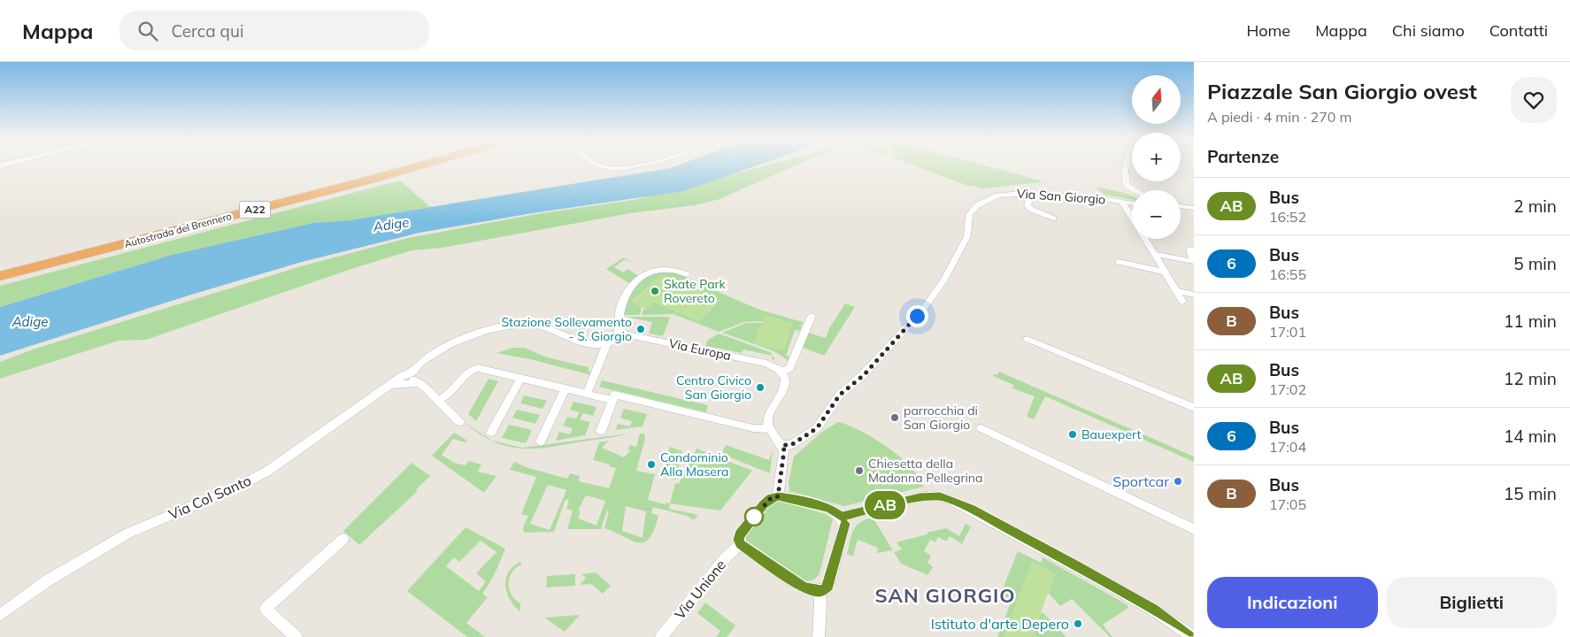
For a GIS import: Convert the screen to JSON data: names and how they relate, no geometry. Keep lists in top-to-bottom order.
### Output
{
  "streets": {
    "highway": ["A22", "Autostrada del Brennero"],
    "street": [
      "Via San Giorgio",
      "Via Europa",
      "Via Col Santo",
      "Via Unione"
    ]
  },
  "districts": ["SAN GIORGIO"],
  "water": ["Adige"],
  "places": [
    "Skate Park Rovereto",
    "Stazione Sollevamento - S. Giorgio",
    "Centro Civico San Giorgio",
    "parrocchia di San Giorgio",
    "Bauexpert",
    "Condominio Alla Masera",
    "Chiesetta della Madonna Pellegrina",
    "Sportcar",
    "Istituto d'arte Depero"
  ],
  "lines": ["bus line AB"],
  "north": "top",
  "page": {
    "header": "Mappa",
    "search": "Cerca qui",
    "nav": [
      "Home",
      "Mappa",
      "Chi siamo",
      "Contatti"
    ],
    "on_map": "AB",
    "heading": [
      ["Piazzale San Giorgio ovest", "A piedi · 4 min · 270 m"],
      "Partenze"
    ],
    "map_buttons": ["+", "−"],
    "list": [
      {
        "mark": "AB",
        "name": "Bus",
        "note": "16:52",
        "value": "2 min"
      },
      {
        "mark": "6",
        "name": "Bus",
        "note": "16:55",
        "value": "5 min"
      },
      {
        "mark": "B",
        "name": "Bus",
        "note": "17:01",
        "value": "11 min"
      },
      {
        "mark": "AB",
        "name": "Bus",
        "note": "17:02",
        "value": "12 min"
      },
      {
        "mark": "6",
        "name": "Bus",
        "note": "17:04",
        "value": "14 min"
      },
      {
        "mark": "B",
        "name": "Bus",
        "note": "17:05",
        "value": "15 min"
      }
    ],
    "buttons": ["Indicazioni", "Biglietti"]
  }
}
